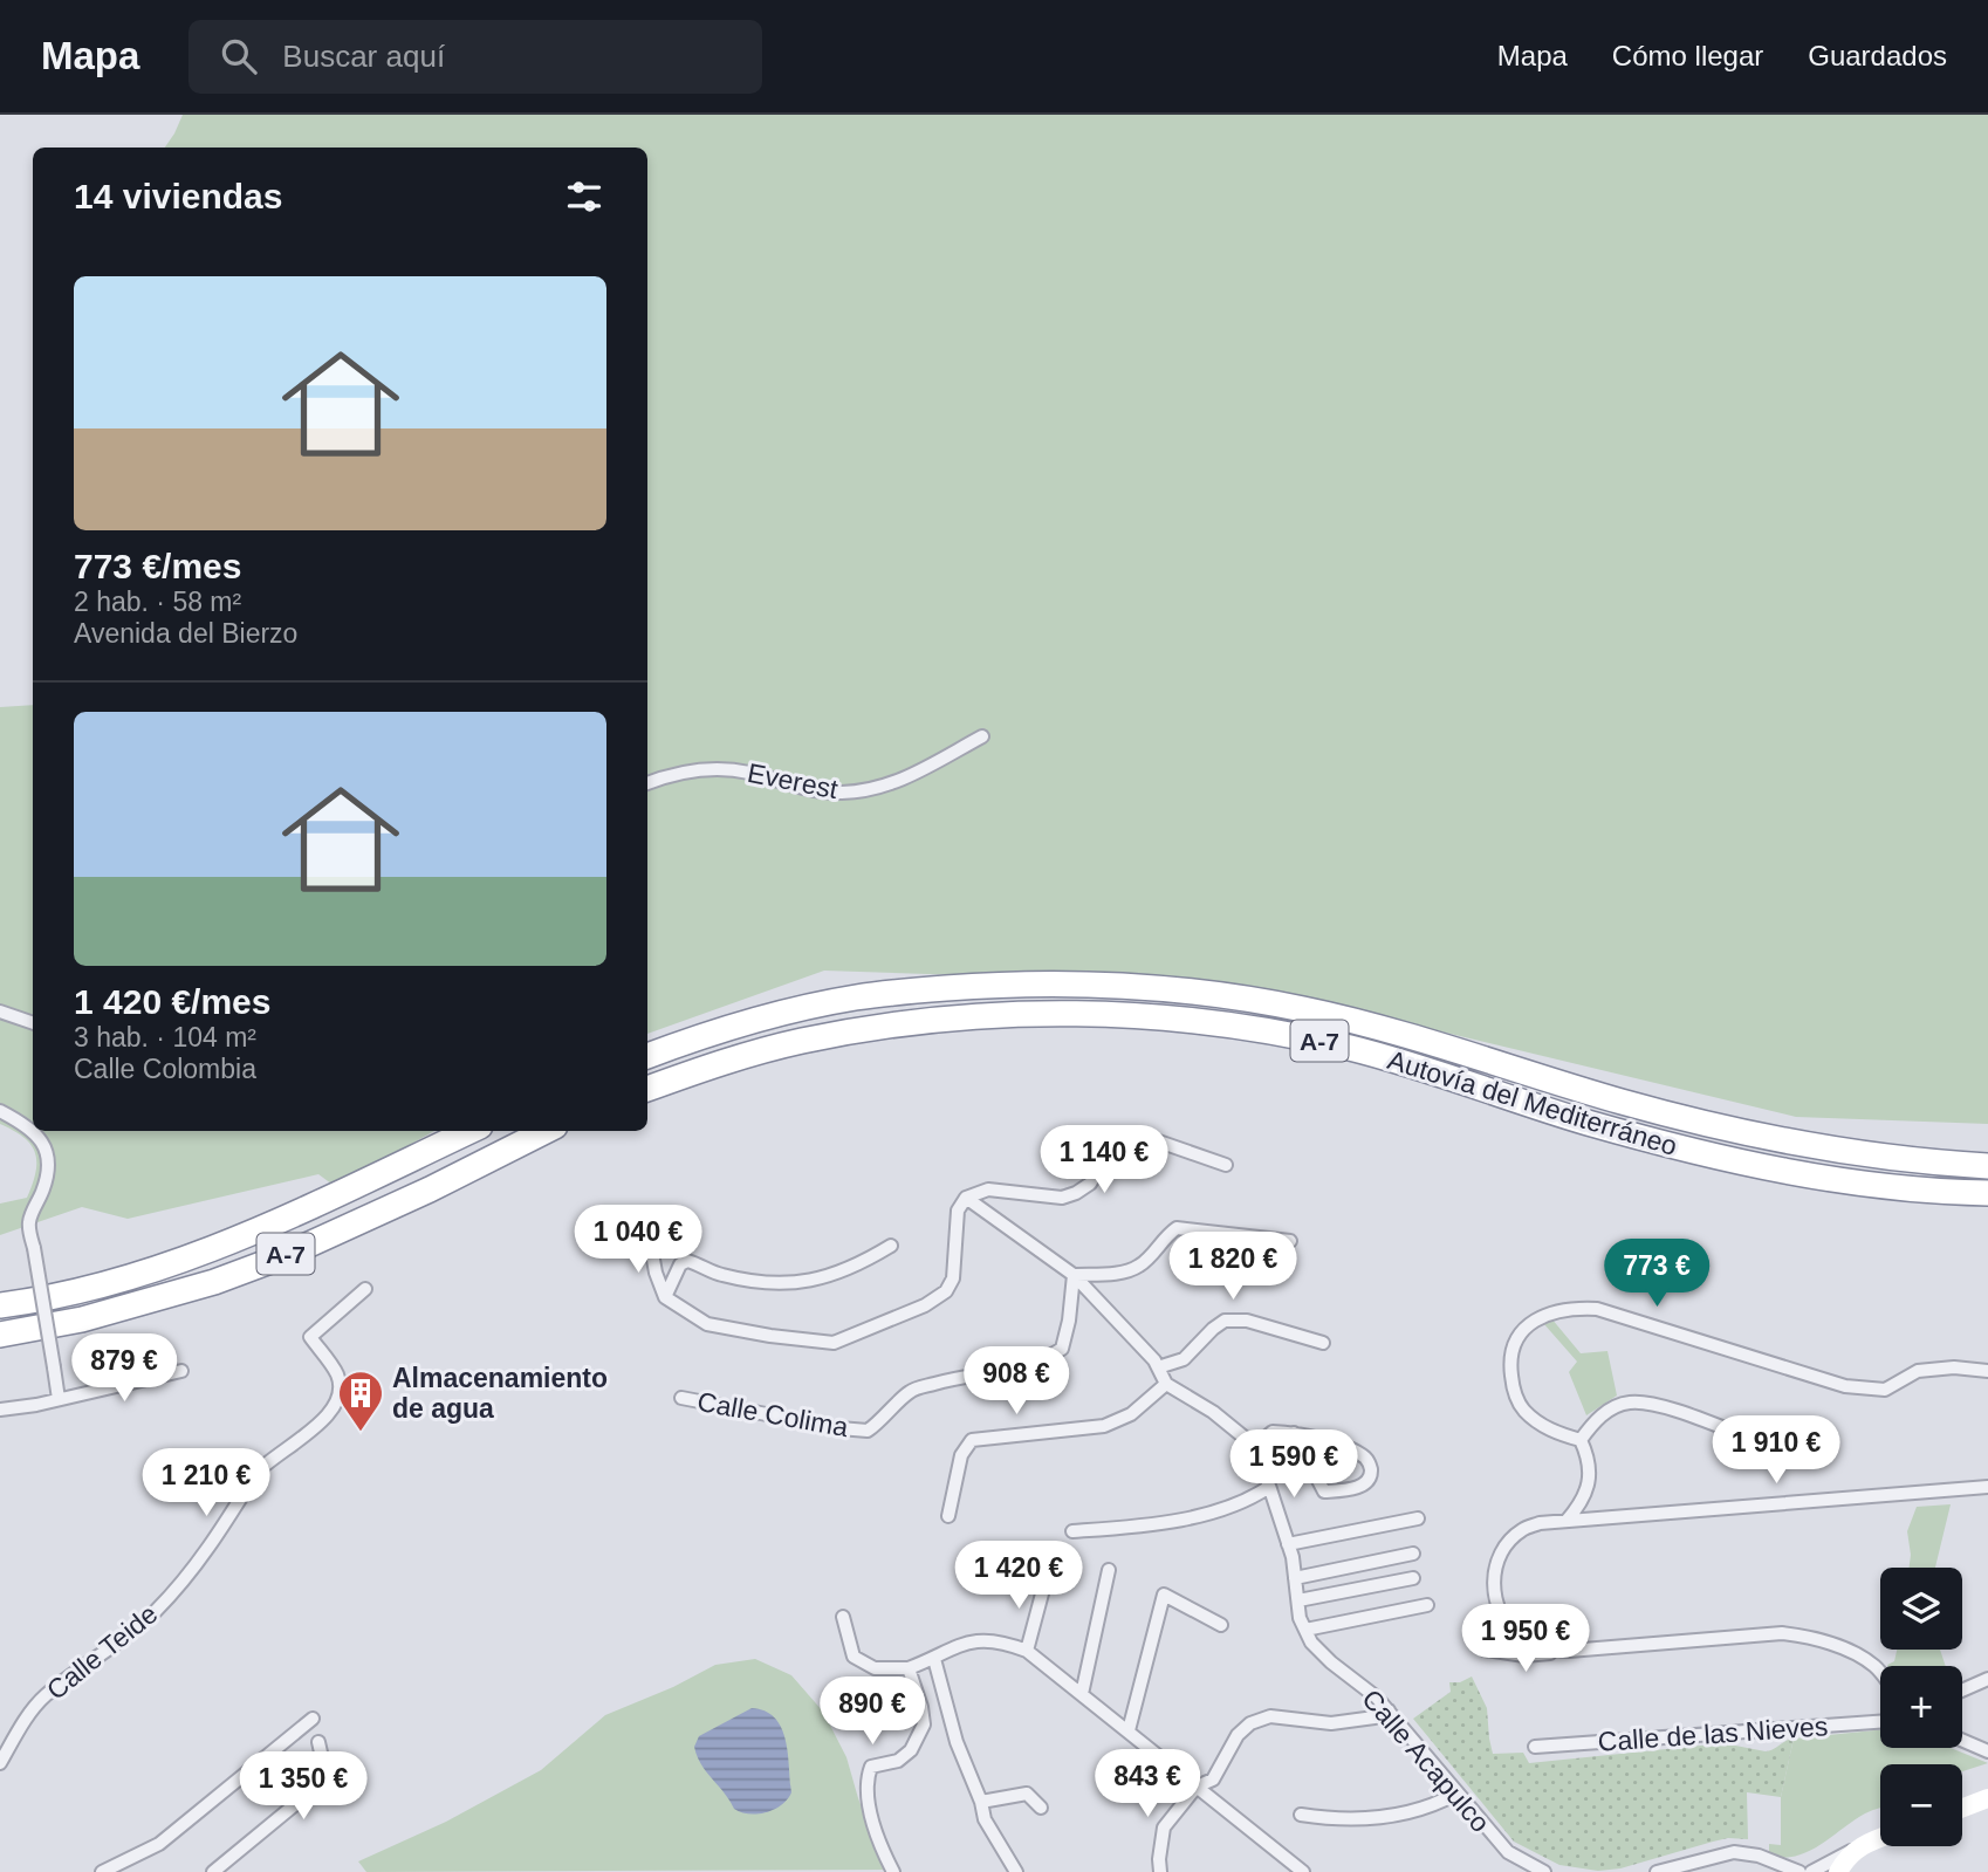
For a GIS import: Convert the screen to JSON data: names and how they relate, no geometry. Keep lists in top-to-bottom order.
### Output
{
  "streets": {
    "highway": ["A-7", "Autovía del Mediterráneo"],
    "street": [
      "Everest",
      "Calle Colima",
      "Calle Teide",
      "Calle de las Nieves",
      "Calle Acapulco"
    ]
  },
  "places": {
    "building": ["Almacenamiento de agua"]
  },
  "page": {
    "header": "Mapa",
    "search": "Buscar aquí",
    "nav": ["Mapa", "Cómo llegar", "Guardados"],
    "heading": "14 viviendas",
    "list": [
      {
        "name": "773 €/mes",
        "note": "2 hab. · 58 m² · Avenida del Bierzo"
      },
      {
        "name": "1 420 €/mes",
        "note": "3 hab. · 104 m² · Calle Colombia"
      }
    ],
    "price": [
      "1 140 €",
      "1 040 €",
      "1 820 €",
      "773 €",
      "879 €",
      "908 €",
      "1 910 €",
      "1 590 €",
      "1 210 €",
      "1 420 €",
      "1 950 €",
      "890 €",
      "843 €",
      "1 350 €"
    ],
    "map_buttons": ["+", "−"]
  }
}
